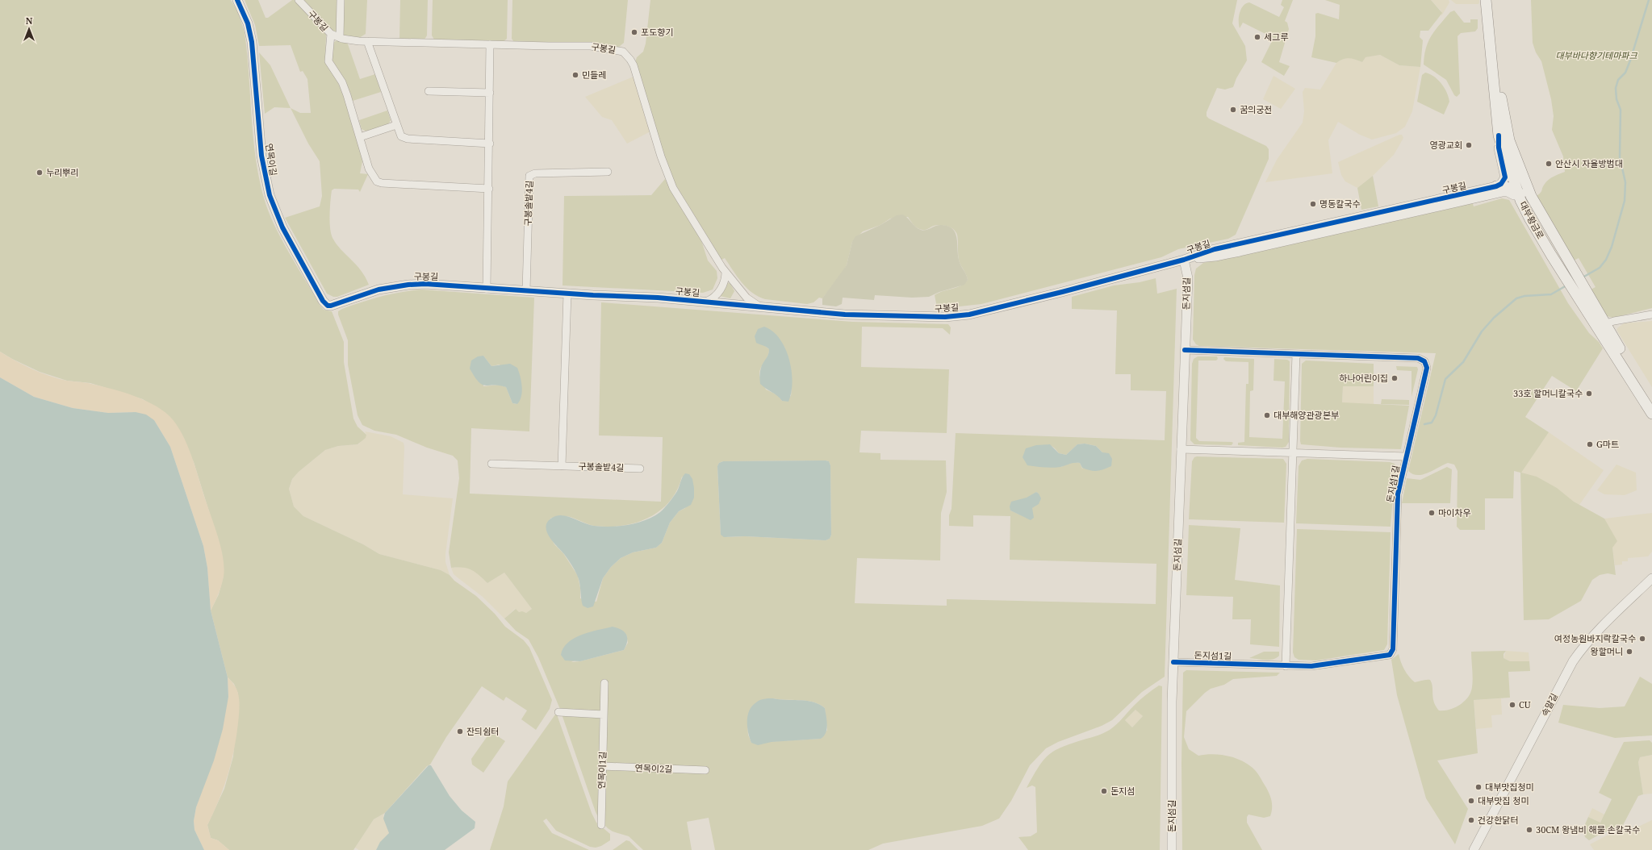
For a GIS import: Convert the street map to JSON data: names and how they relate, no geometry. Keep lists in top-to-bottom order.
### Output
{
  "streets": {
    "main road": ["대부황금로"],
    "street": [
      "구봉길",
      "연목이길",
      "구봉솔밭4길",
      "돈지섬길",
      "돈지섬1길",
      "속말길",
      "연목이2길",
      "연목이1길"
    ]
  },
  "crossings": [
    ["구봉길", "연목이길"],
    ["구봉길", "구봉솔밭4길"],
    ["구봉길", "대부황금로"],
    ["구봉길", "돈지섬길"],
    ["돈지섬길", "돈지섬1길"],
    ["연목이2길", "연목이1길"]
  ],
  "parks": ["대부바다향기테마파크"],
  "places": [
    "포도향기",
    "세그루",
    "민들레",
    "꿈의궁전",
    "영광교회",
    "안산시 자율방범대",
    "누리뿌리",
    "명동칼국수",
    "하나어린이집",
    "33호 할머니칼국수",
    "대부해양관광본부",
    "G마트",
    "마이차우",
    "여정농원바지락칼국수",
    "왕할머니",
    "CU",
    "잔듸쉼터",
    "대부맛집청미",
    "돈지섬",
    "대부맛집 청미",
    "건강한닭터",
    "30CM 왕냄비 해물 손칼국수"
  ],
  "north": "top"
}
